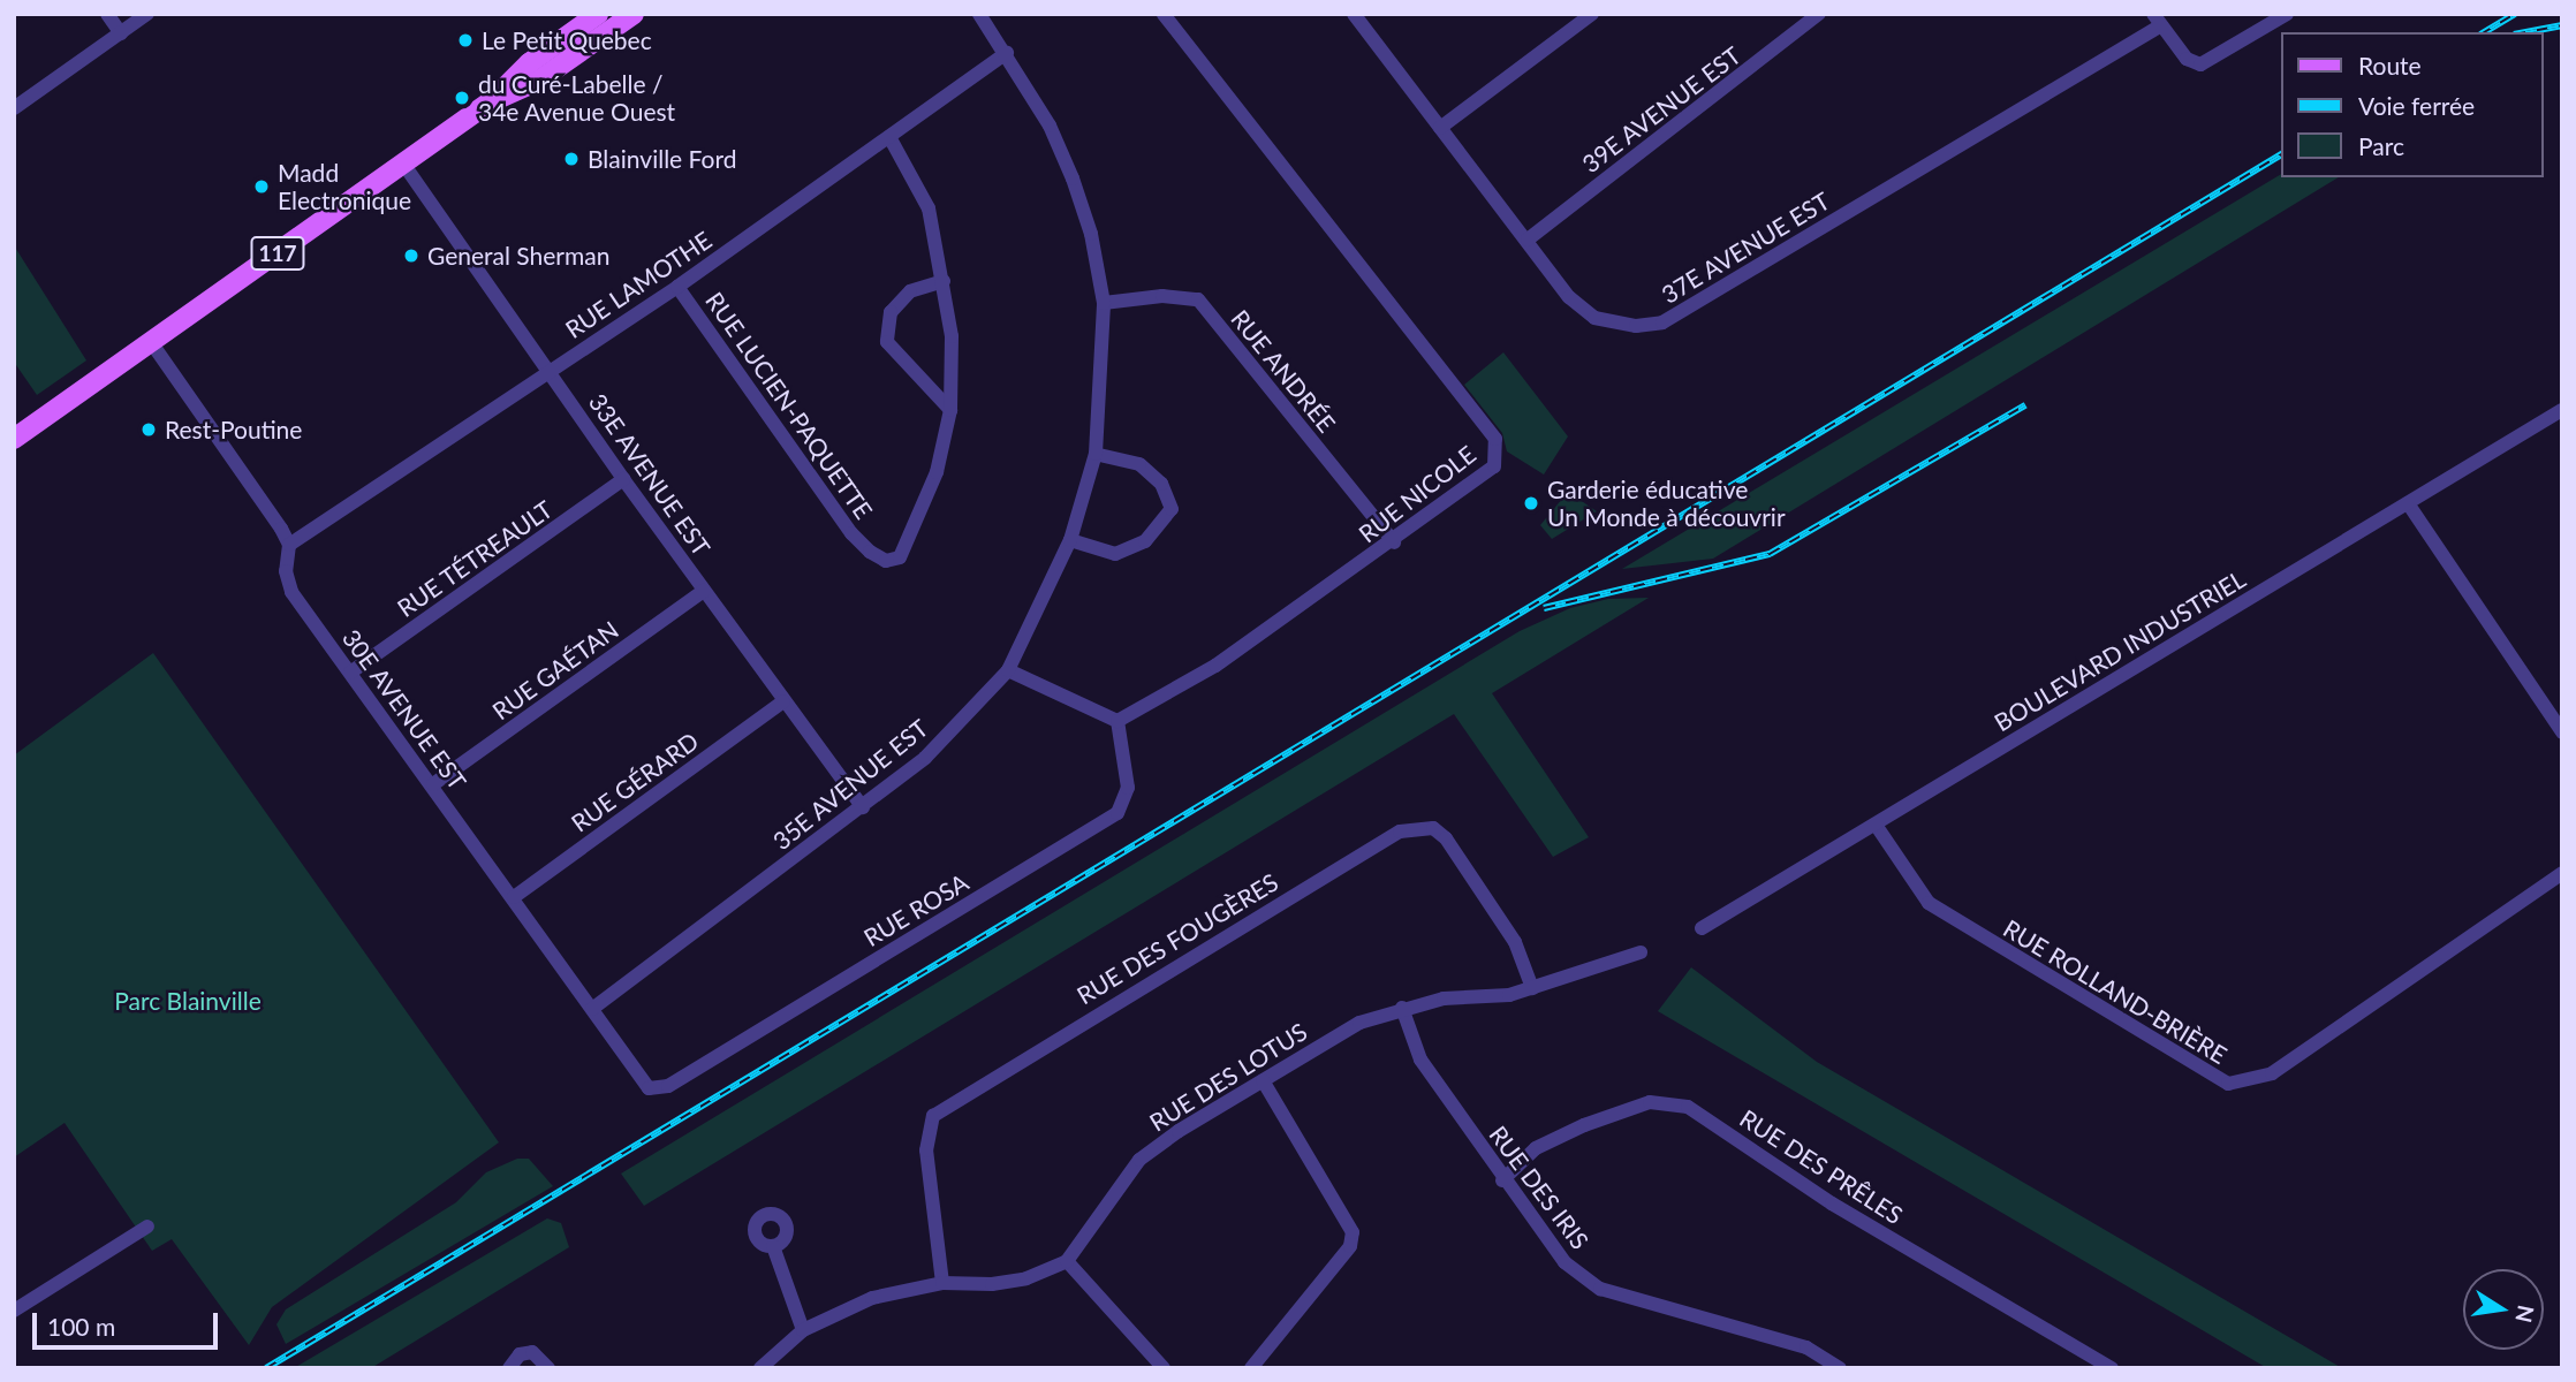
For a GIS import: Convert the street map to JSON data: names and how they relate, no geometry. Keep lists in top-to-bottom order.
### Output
{
  "streets": {
    "main road": ["117"],
    "street": [
      "39E AVENUE EST",
      "37E AVENUE EST",
      "RUE LAMOTHE",
      "RUE ANDRÉE",
      "RUE LUCIEN-PAQUETTE",
      "33E AVENUE EST",
      "RUE NICOLE",
      "RUE TÉTREAULT",
      "BOULEVARD INDUSTRIEL",
      "RUE GAÉTAN",
      "30E AVENUE EST",
      "RUE GÉRARD",
      "35E AVENUE EST",
      "RUE ROSA",
      "RUE DES FOUGÈRES",
      "RUE ROLLAND-BRIÈRE",
      "RUE DES LOTUS",
      "RUE DES PRÊLES",
      "RUE DES IRIS"
    ]
  },
  "crossings": [
    ["39E AVENUE EST", "37E AVENUE EST"],
    ["117", "33E AVENUE EST"],
    ["RUE LAMOTHE", "RUE LUCIEN-PAQUETTE"],
    ["RUE LAMOTHE", "33E AVENUE EST"],
    ["RUE LAMOTHE", "30E AVENUE EST"],
    ["RUE LAMOTHE", "35E AVENUE EST"],
    ["RUE ANDRÉE", "RUE NICOLE"],
    ["RUE ANDRÉE", "35E AVENUE EST"],
    ["33E AVENUE EST", "RUE TÉTREAULT"],
    ["33E AVENUE EST", "RUE GAÉTAN"],
    ["33E AVENUE EST", "RUE GÉRARD"],
    ["33E AVENUE EST", "35E AVENUE EST"],
    ["RUE NICOLE", "RUE ROSA"],
    ["RUE TÉTREAULT", "30E AVENUE EST"],
    ["BOULEVARD INDUSTRIEL", "RUE ROLLAND-BRIÈRE"],
    ["RUE GAÉTAN", "30E AVENUE EST"],
    ["30E AVENUE EST", "RUE GÉRARD"],
    ["30E AVENUE EST", "35E AVENUE EST"],
    ["30E AVENUE EST", "RUE ROSA"],
    ["RUE DES FOUGÈRES", "RUE DES LOTUS"],
    ["RUE DES LOTUS", "RUE DES IRIS"],
    ["RUE DES PRÊLES", "RUE DES IRIS"]
  ],
  "parks": ["Parc Blainville"],
  "places": [
    "Le Petit Quebec",
    "du Curé-Labelle / 34e Avenue Ouest",
    "Blainville Ford",
    "Madd Electronique",
    "General Sherman",
    "Rest-Poutine",
    "Garderie éducative Un Monde à découvrir"
  ],
  "legend": ["Route", "Voie ferrée", "Parc"],
  "scale_bar": "100 m",
  "north": "right"
}
